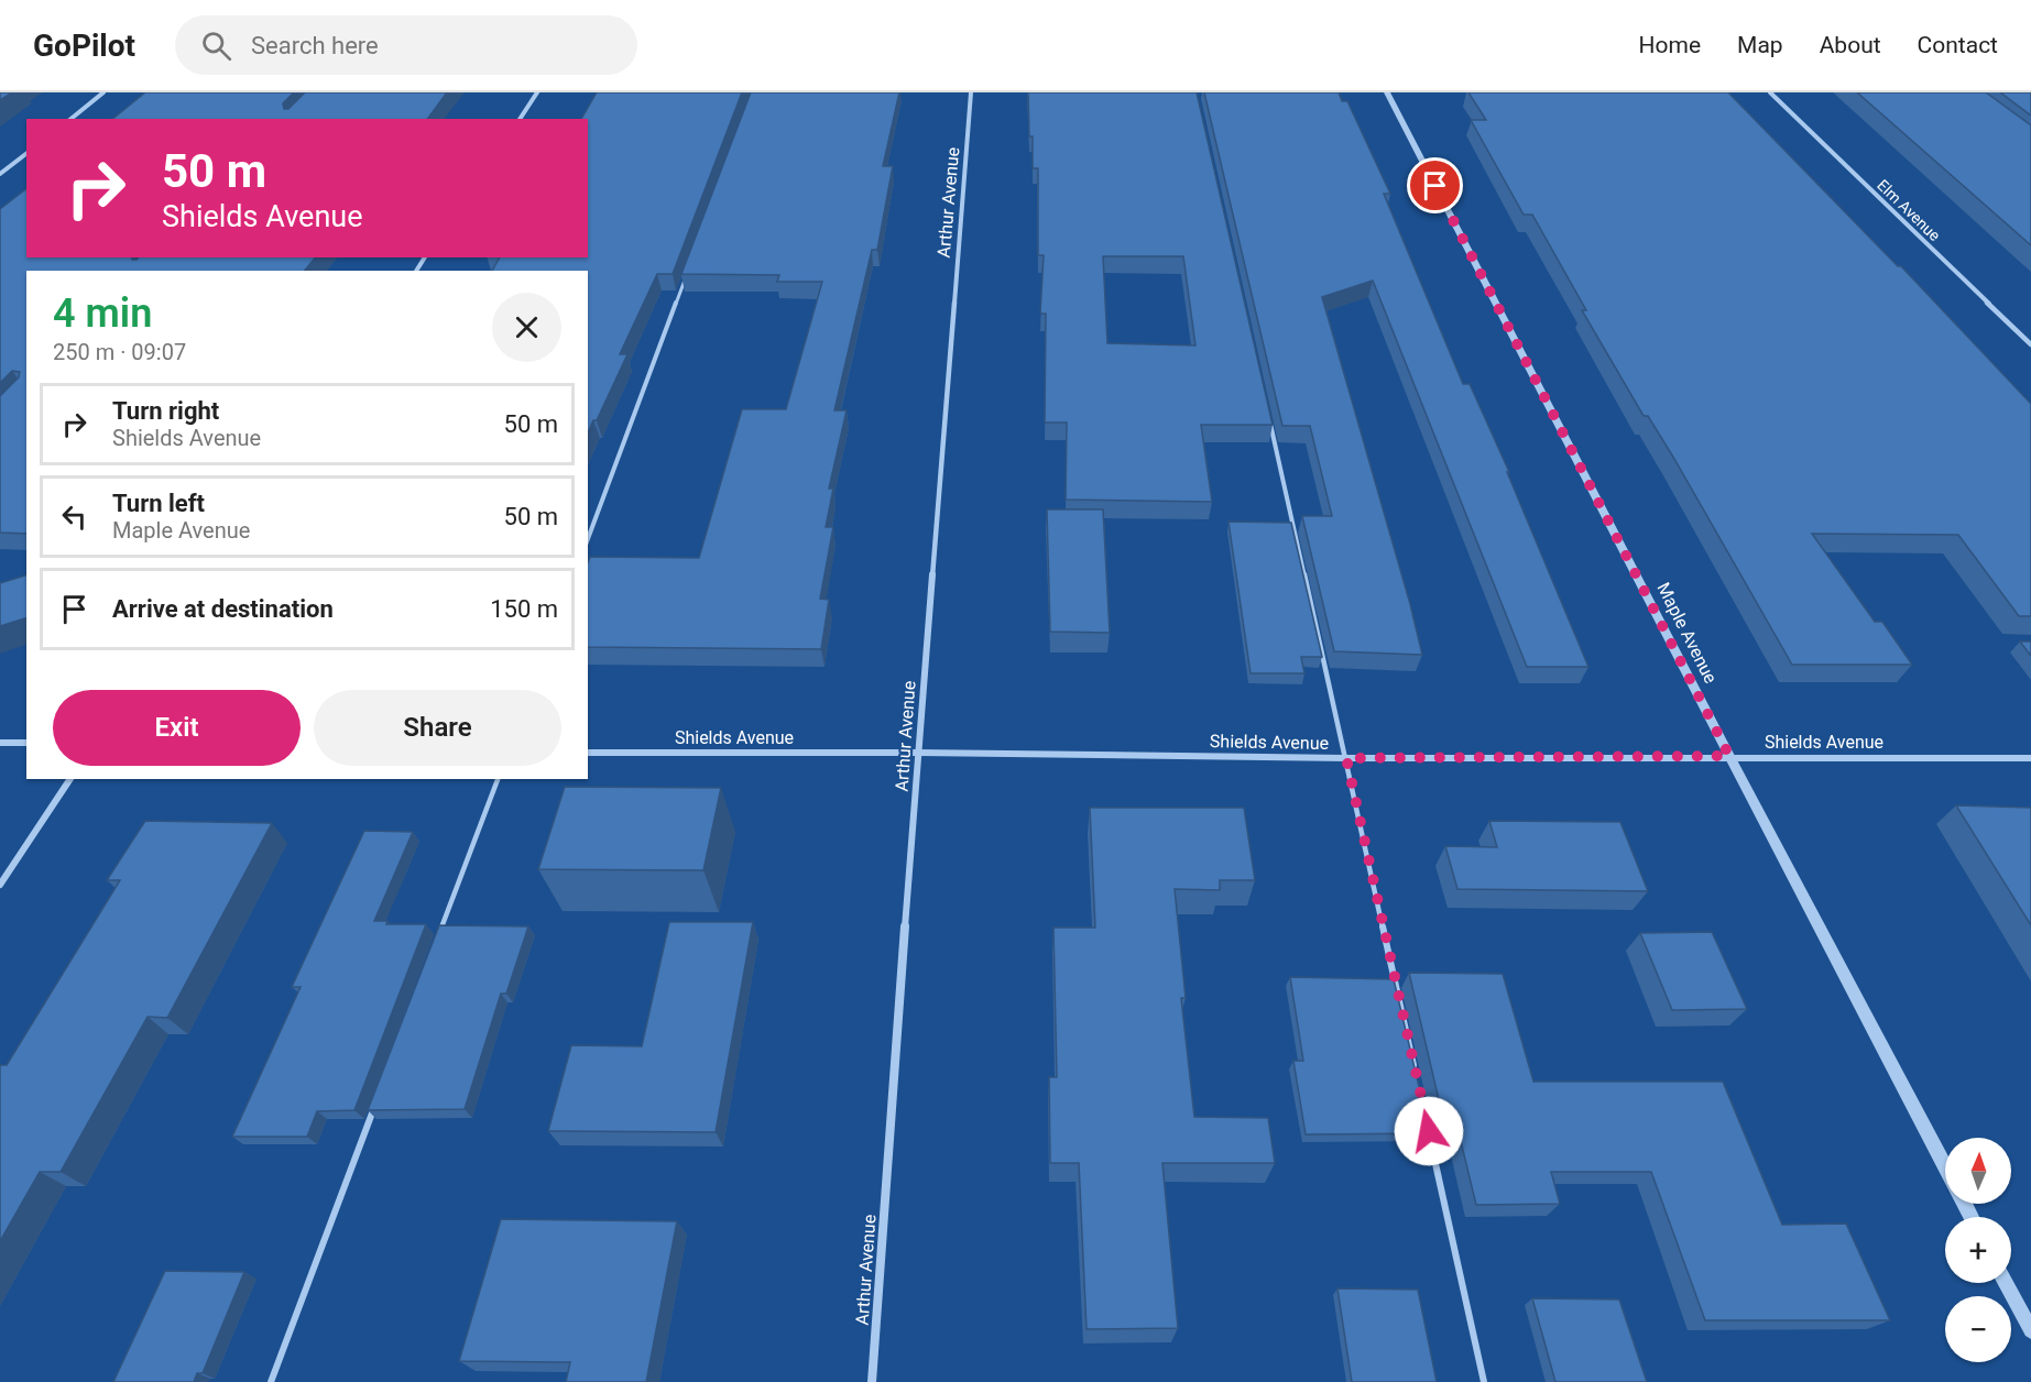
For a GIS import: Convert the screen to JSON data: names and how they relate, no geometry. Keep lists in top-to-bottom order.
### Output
{
  "streets": {
    "street": [
      "Arthur Avenue",
      "Elm Avenue",
      "Maple Avenue",
      "Shields Avenue"
    ]
  },
  "crossings": [
    ["Arthur Avenue", "Shields Avenue"],
    ["Maple Avenue", "Shields Avenue"]
  ],
  "north": "top",
  "page": {
    "header": "GoPilot",
    "search": "Search here",
    "nav": [
      "Home",
      "Map",
      "About",
      "Contact"
    ],
    "turn": ["50 m", "Shields Avenue"],
    "heading": ["4 min", "250 m · 09:07"],
    "list": [
      {
        "name": "Turn right",
        "note": "Shields Avenue",
        "value": "50 m"
      },
      {
        "name": "Turn left",
        "note": "Maple Avenue",
        "value": "50 m"
      },
      {
        "name": "Arrive at destination",
        "value": "150 m"
      }
    ],
    "buttons": ["Exit", "Share"],
    "map_buttons": ["+", "−"]
  }
}
